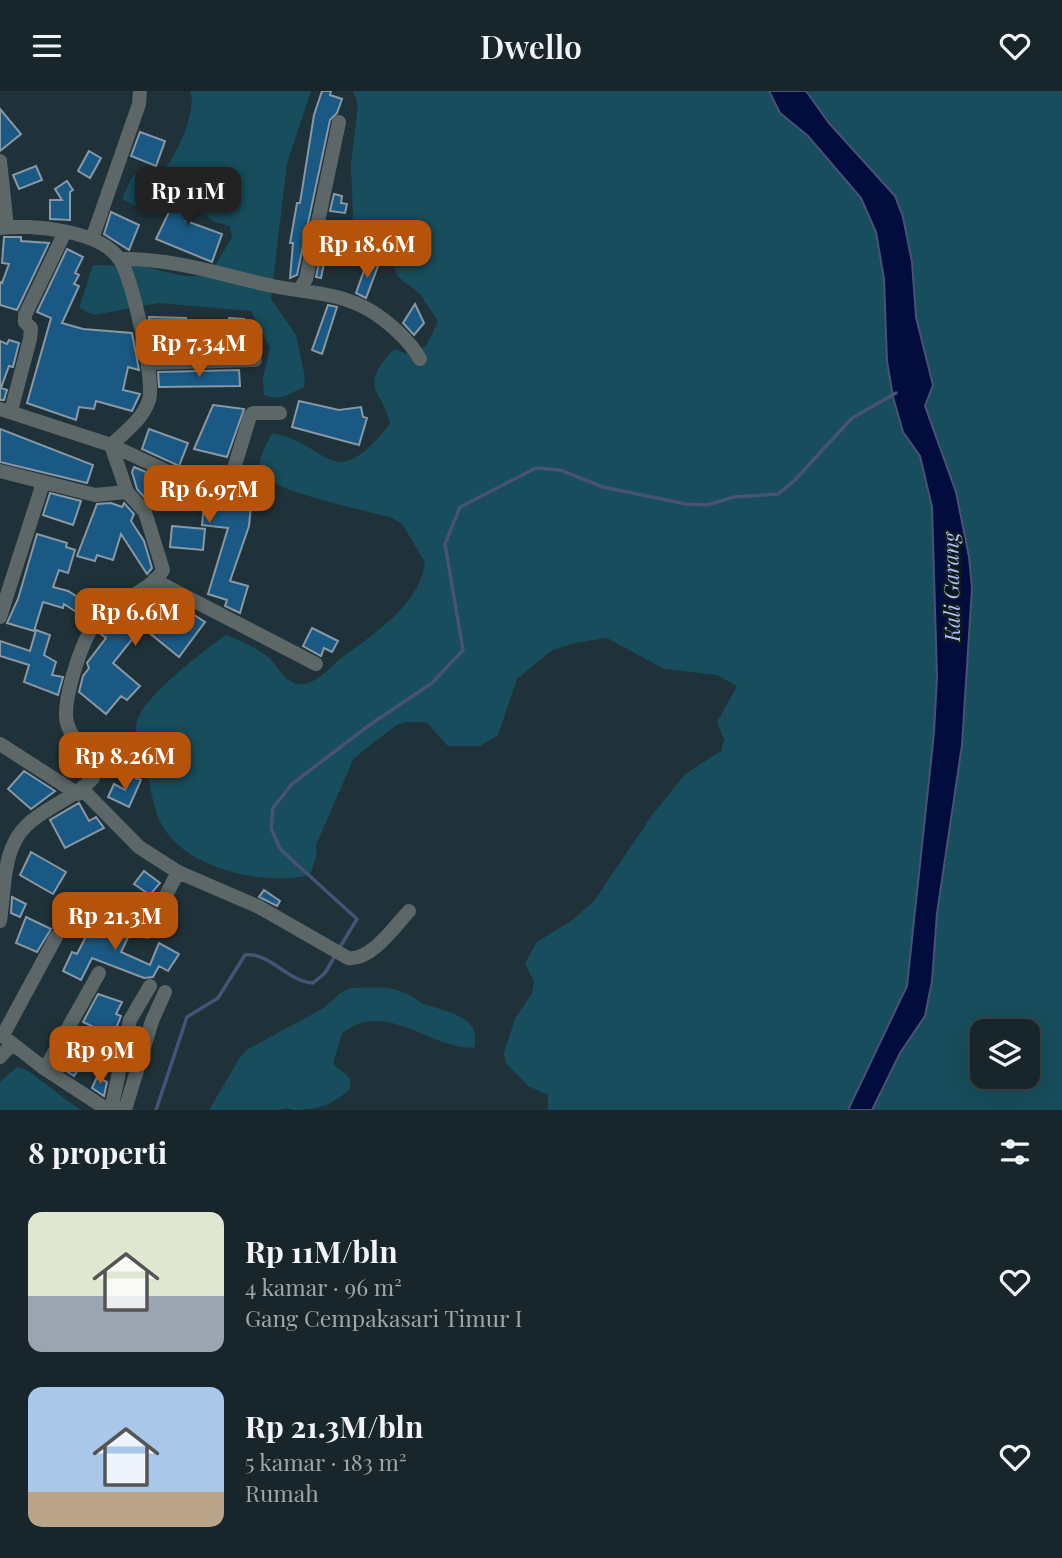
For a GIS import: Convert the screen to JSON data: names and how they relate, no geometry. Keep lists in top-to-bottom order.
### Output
{
  "water": ["Kali Garang"],
  "page": {
    "header": "Dwello",
    "price": [
      "Rp 11M",
      "Rp 18.6M",
      "Rp 7.34M",
      "Rp 6.97M",
      "Rp 6.6M",
      "Rp 8.26M",
      "Rp 21.3M",
      "Rp 9M"
    ],
    "heading": "8 properti",
    "list": [
      {
        "name": "Rp 11M/bln",
        "note": "4 kamar · 96 m² · Gang Cempakasari Timur I"
      },
      {
        "name": "Rp 21.3M/bln",
        "note": "5 kamar · 183 m² · Rumah"
      }
    ]
  }
}
